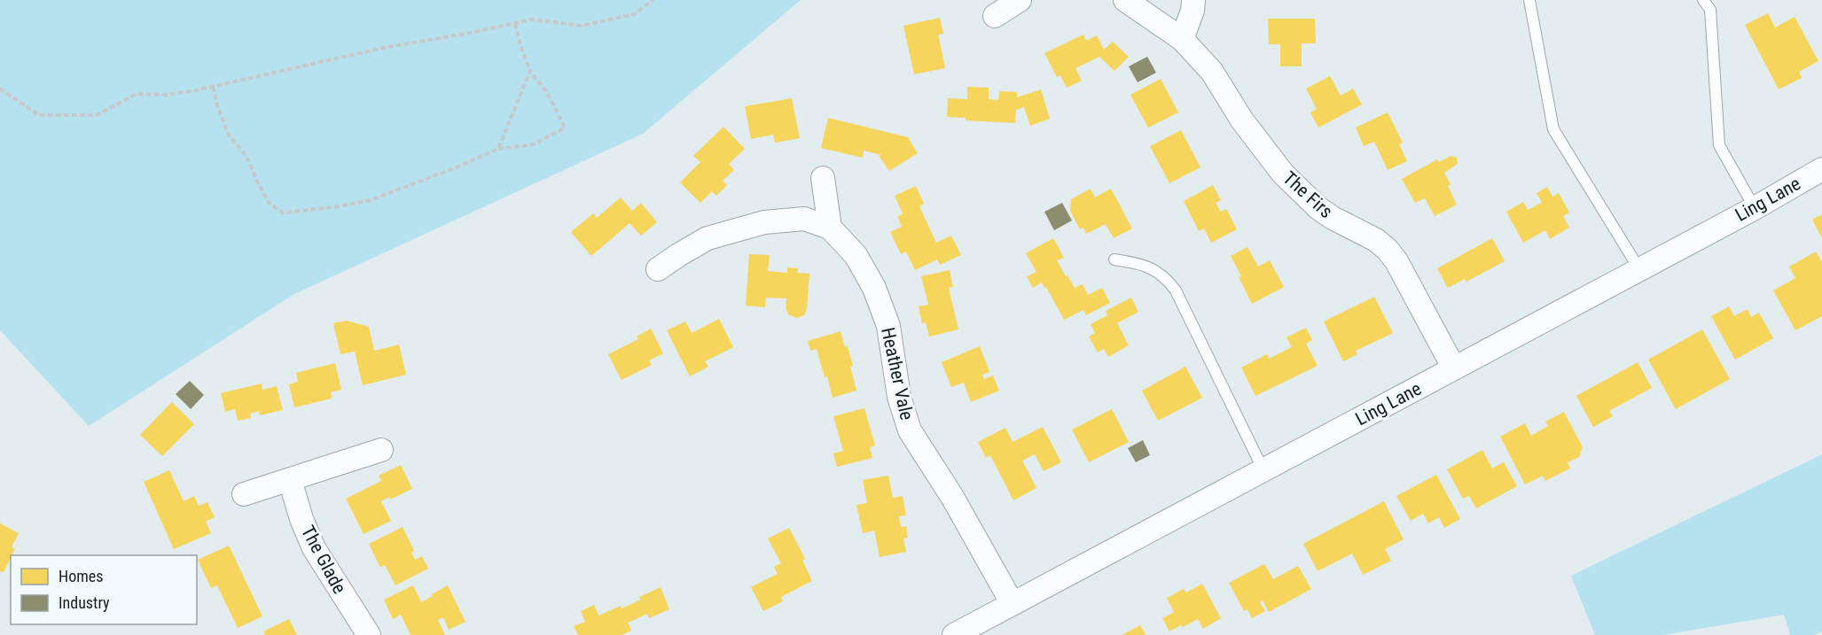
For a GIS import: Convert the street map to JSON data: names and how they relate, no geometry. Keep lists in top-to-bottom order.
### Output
{
  "streets": {
    "street": [
      "The Firs",
      "Ling Lane",
      "Heather Vale",
      "The Glade"
    ]
  },
  "crossings": [
    ["The Firs", "Ling Lane"],
    ["Ling Lane", "Heather Vale"]
  ],
  "legend": ["Homes", "Industry"]
}
